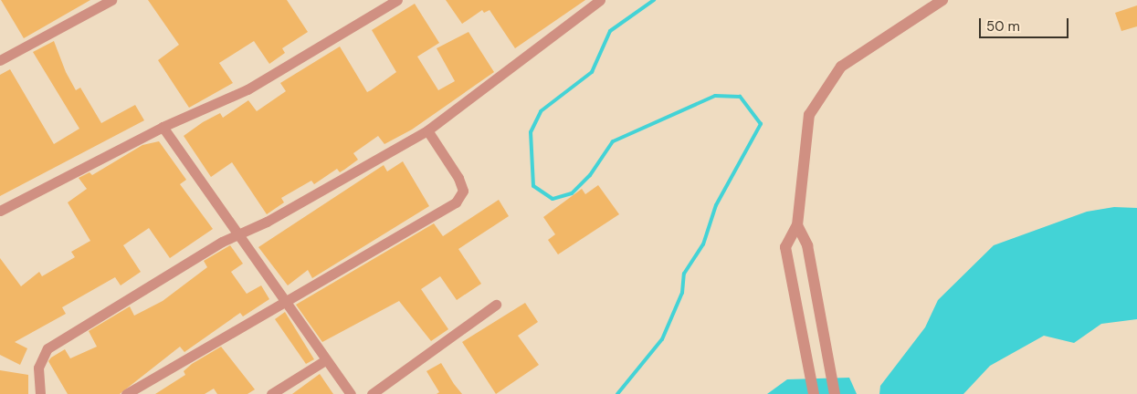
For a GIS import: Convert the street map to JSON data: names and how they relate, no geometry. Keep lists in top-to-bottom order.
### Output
{
  "scale_bar": "50 m"
}
